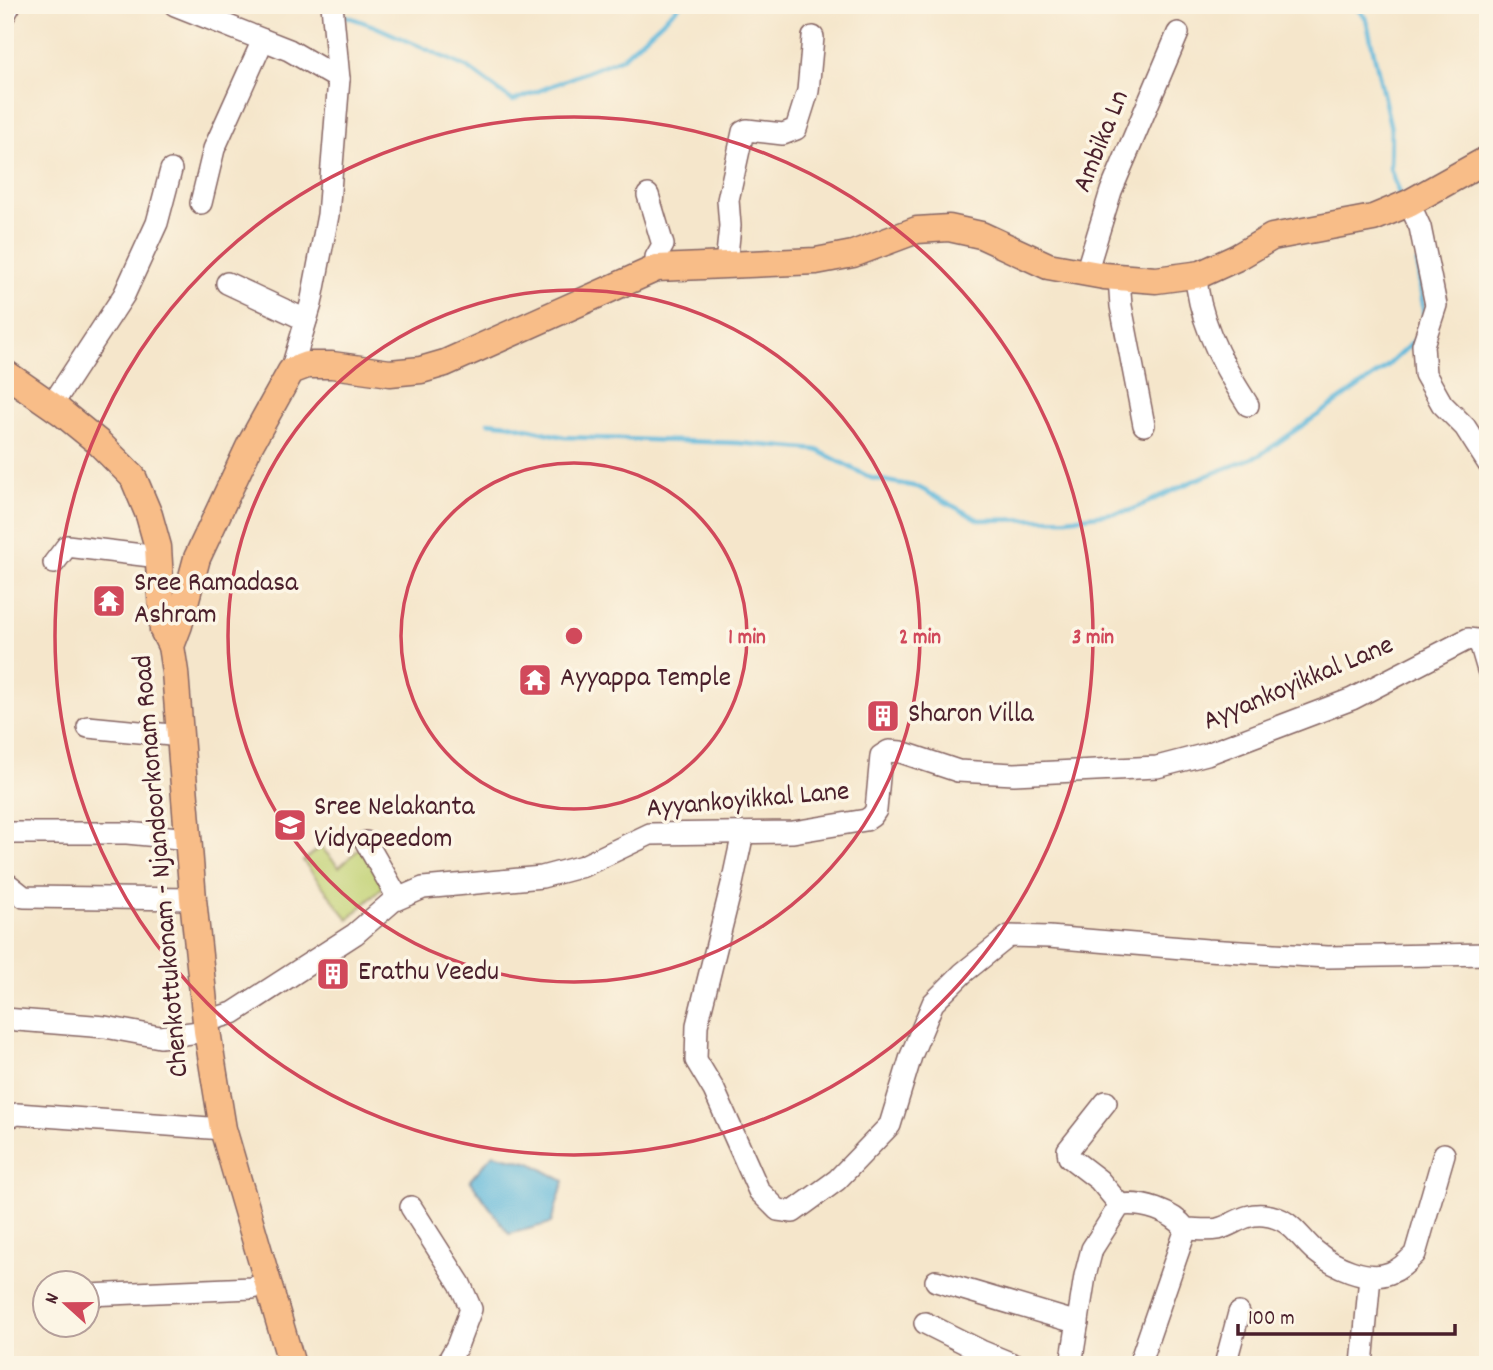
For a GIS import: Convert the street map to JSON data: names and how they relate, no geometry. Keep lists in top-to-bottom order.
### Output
{
  "streets": {
    "main road": ["Chenkottukonam - Njandoorkonam Road"],
    "street": ["Ambika Ln", "Ayyankoyikkal Lane"]
  },
  "crossings": [
    ["Ayyankoyikkal Lane", "Chenkottukonam - Njandoorkonam Road"]
  ],
  "places": {
    "temple": ["Sree Ramadasa Ashram", "Ayyappa Temple"],
    "building": ["Sharon Villa", "Erathu Veedu"],
    "school or university": ["Sree Nelakanta Vidyapeedom"]
  },
  "scale_bar": "100 m",
  "north": "left",
  "rings": ["1 min", "2 min", "3 min"]
}
